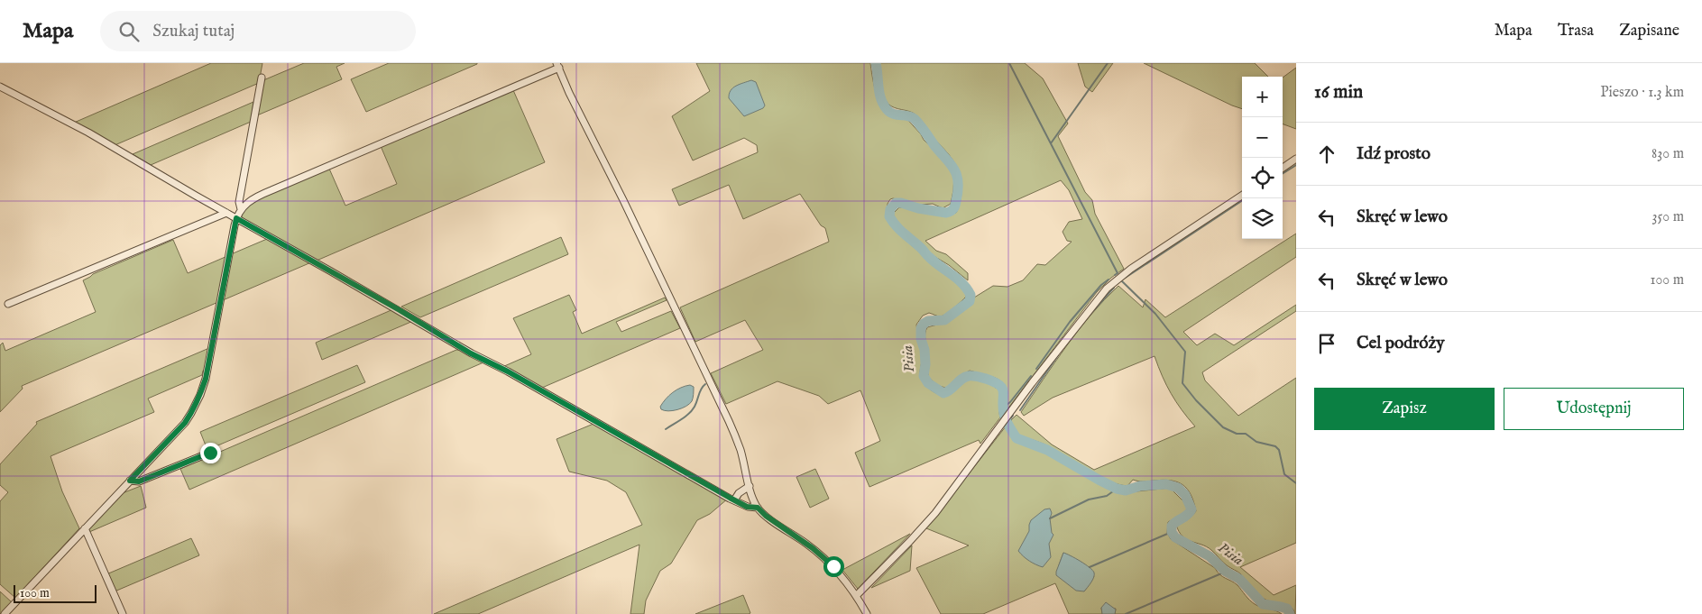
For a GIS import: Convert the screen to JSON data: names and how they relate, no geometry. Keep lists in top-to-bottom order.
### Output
{
  "water": ["Pisia"],
  "scale_bar": "100 m",
  "page": {
    "header": "Mapa",
    "search": "Szukaj tutaj",
    "nav": ["Mapa", "Trasa", "Zapisane"],
    "heading": ["16 min", "Pieszo · 1.3 km"],
    "map_buttons": ["+", "−"],
    "list": [
      ["Idź prosto", "830 m"],
      ["Skręć w lewo", "350 m"],
      ["Skręć w lewo", "100 m"],
      "Cel podróży"
    ],
    "buttons": ["Zapisz", "Udostępnij"],
    "scale": "100 m"
  }
}
